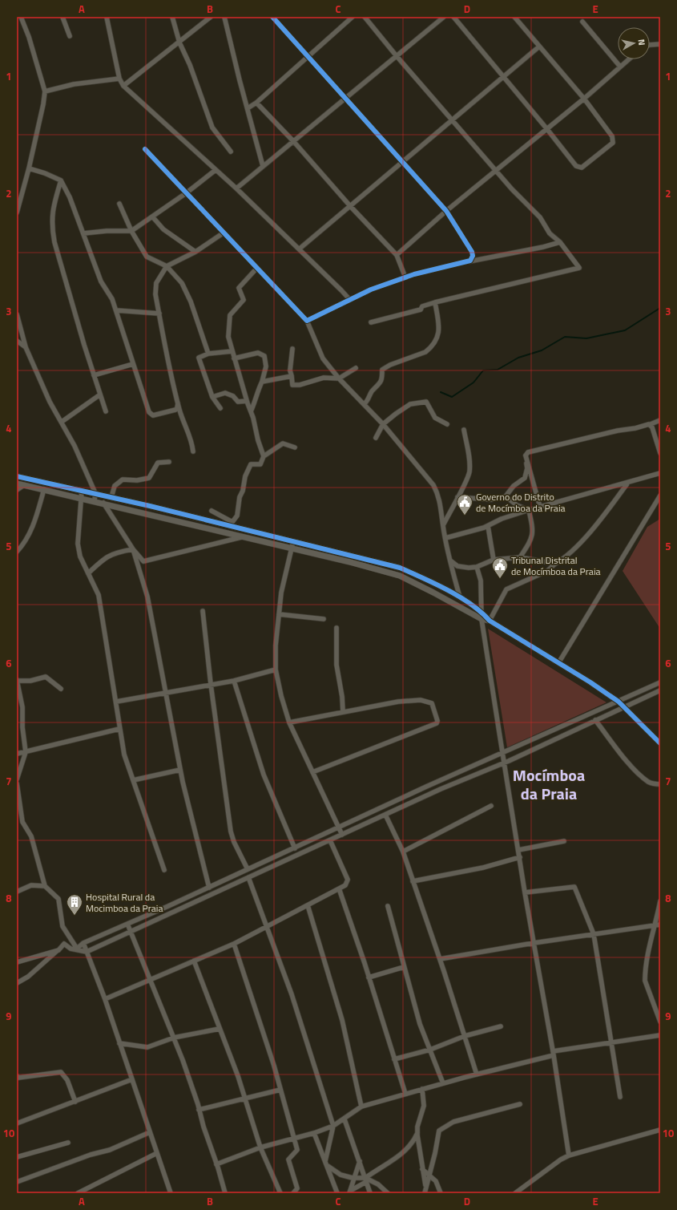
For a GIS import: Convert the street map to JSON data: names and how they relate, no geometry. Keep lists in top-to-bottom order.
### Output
{
  "districts": ["Mocímboa da Praia"],
  "places": {
    "public building": ["Governo do Distrito de Mocímboa da Praia", "Tribunal Distrital de Mocímboa da Praia"],
    "building": ["Hospital Rural da Mocimboa da Praia"]
  },
  "north": "right",
  "grid": {
    "columns": [
      "A",
      "B",
      "C",
      "D",
      "E"
    ],
    "rows": [
      "1",
      "2",
      "3",
      "4",
      "5",
      "6",
      "7",
      "8",
      "9",
      "10"
    ]
  }
}
